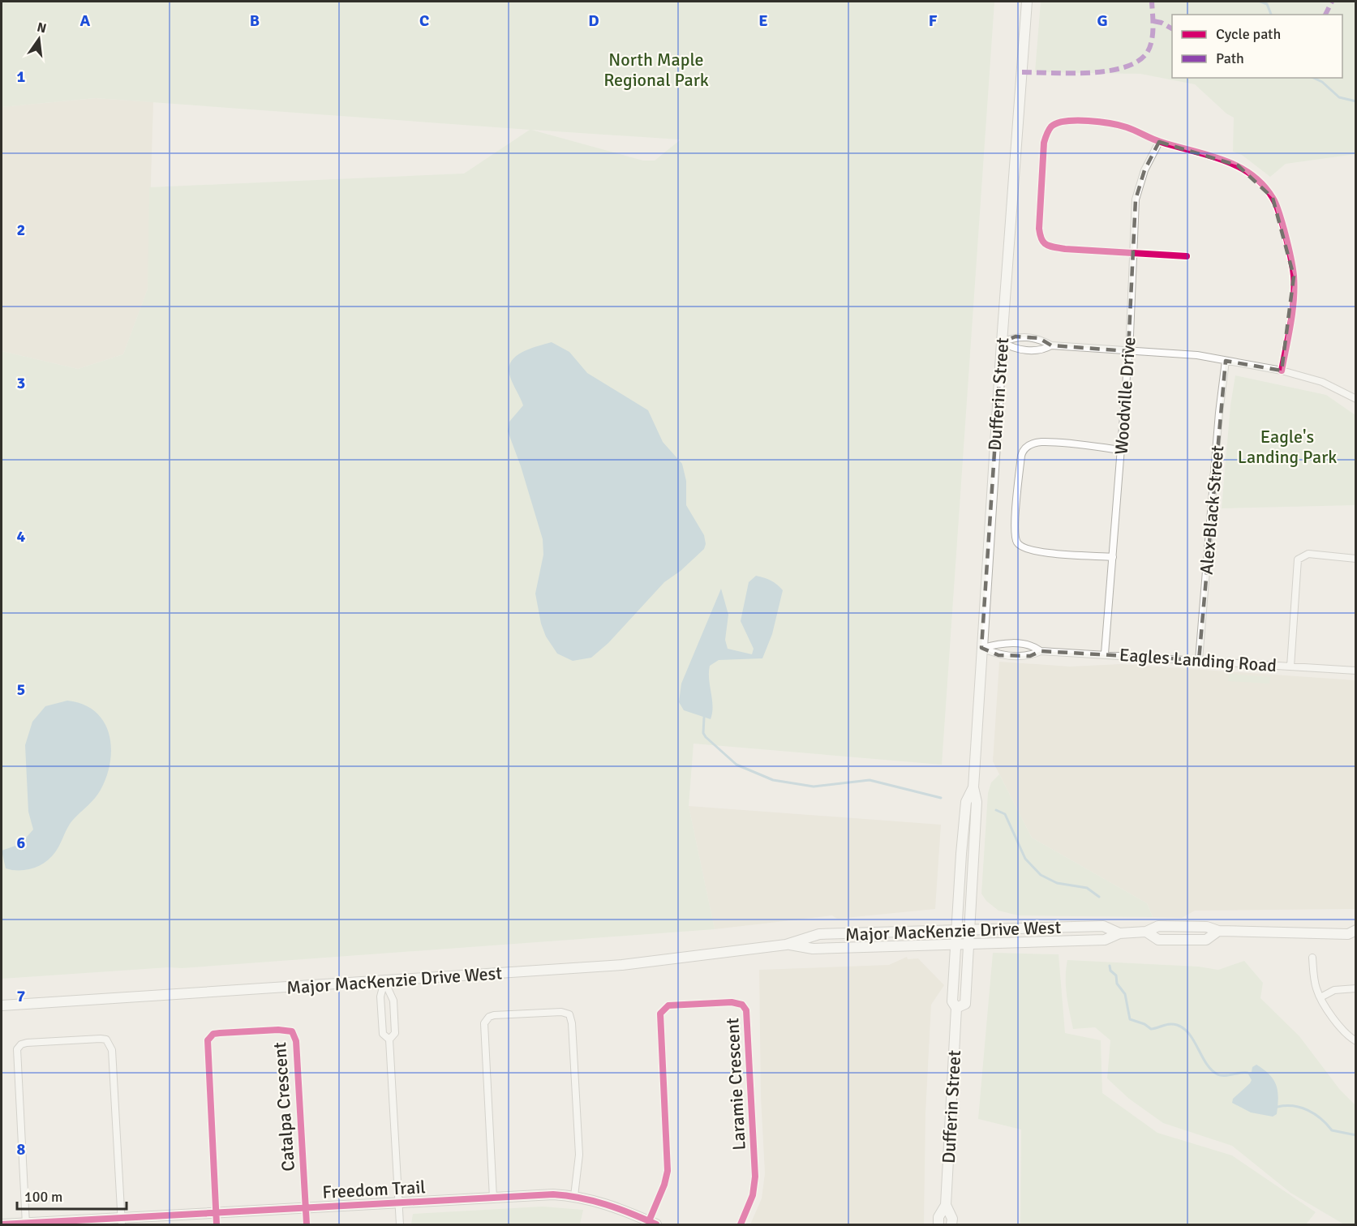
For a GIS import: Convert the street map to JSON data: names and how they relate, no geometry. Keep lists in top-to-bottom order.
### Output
{
  "streets": {
    "main road": ["Dufferin Street", "Major MacKenzie Drive West", "Freedom Trail"],
    "street": [
      "Woodville Drive",
      "Alex Black Street",
      "Eagles Landing Road",
      "Laramie Crescent",
      "Catalpa Crescent"
    ]
  },
  "crossings": [
    ["Dufferin Street", "Eagles Landing Road"],
    ["Dufferin Street", "Major MacKenzie Drive West"],
    ["Woodville Drive", "Eagles Landing Road"],
    ["Alex Black Street", "Eagles Landing Road"],
    ["Laramie Crescent", "Freedom Trail"],
    ["Catalpa Crescent", "Freedom Trail"]
  ],
  "parks": ["North Maple Regional Park", "Eagle's Landing Park"],
  "legend": ["Cycle path", "Path"],
  "scale_bar": "100 m",
  "north": "top",
  "grid": {
    "columns": [
      "A",
      "B",
      "C",
      "D",
      "E",
      "F",
      "G"
    ],
    "rows": [
      "1",
      "2",
      "3",
      "4",
      "5",
      "6",
      "7",
      "8"
    ]
  }
}
